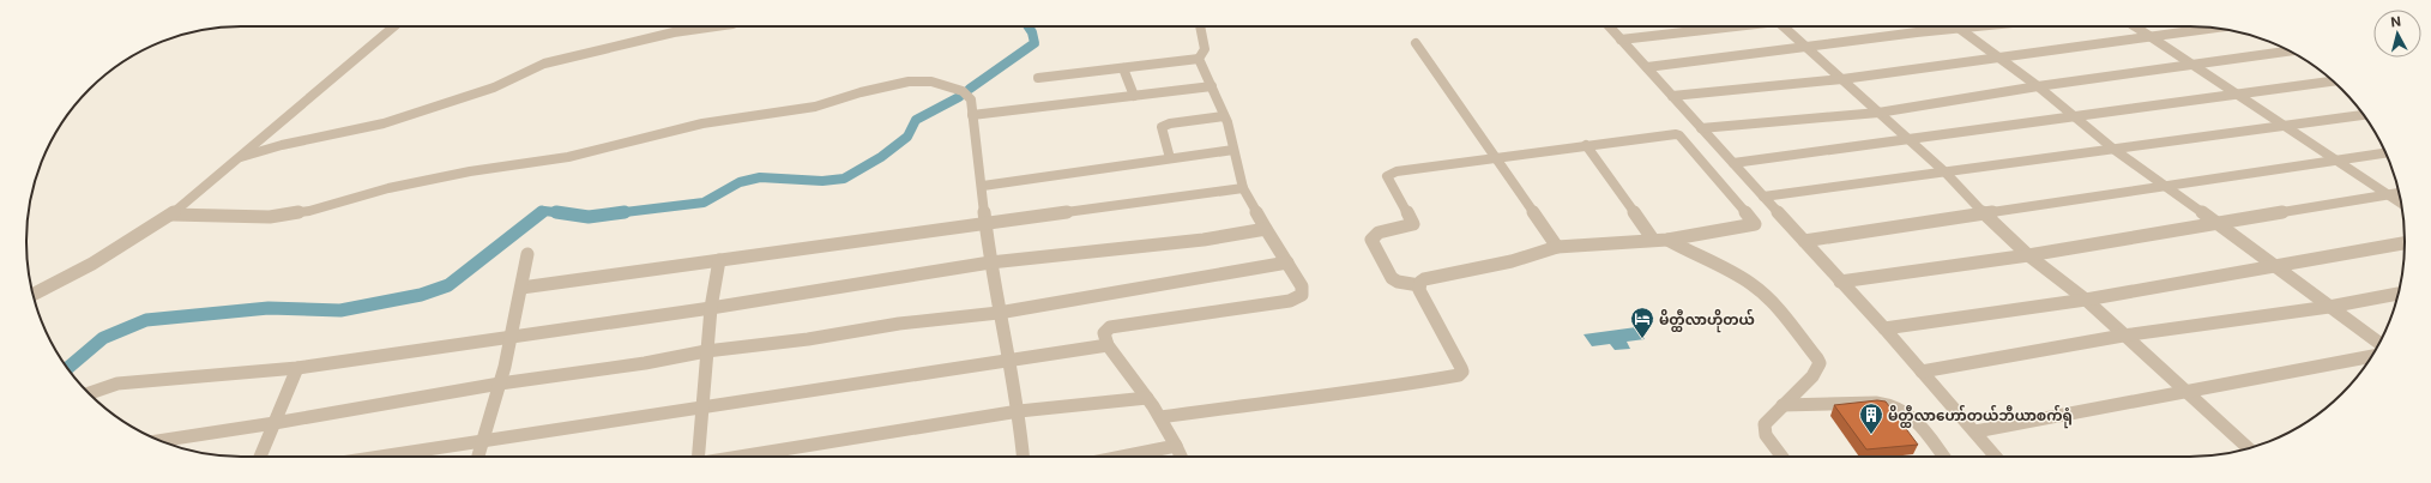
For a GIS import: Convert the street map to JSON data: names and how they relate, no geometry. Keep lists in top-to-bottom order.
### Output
{
  "places": {
    "hotel": ["မိတ္ထီလာဟိုတယ်"],
    "building": ["မိတ္ထီလာဟော်တယ်ဘီယာစက်ရုံ"]
  },
  "north": "top"
}
